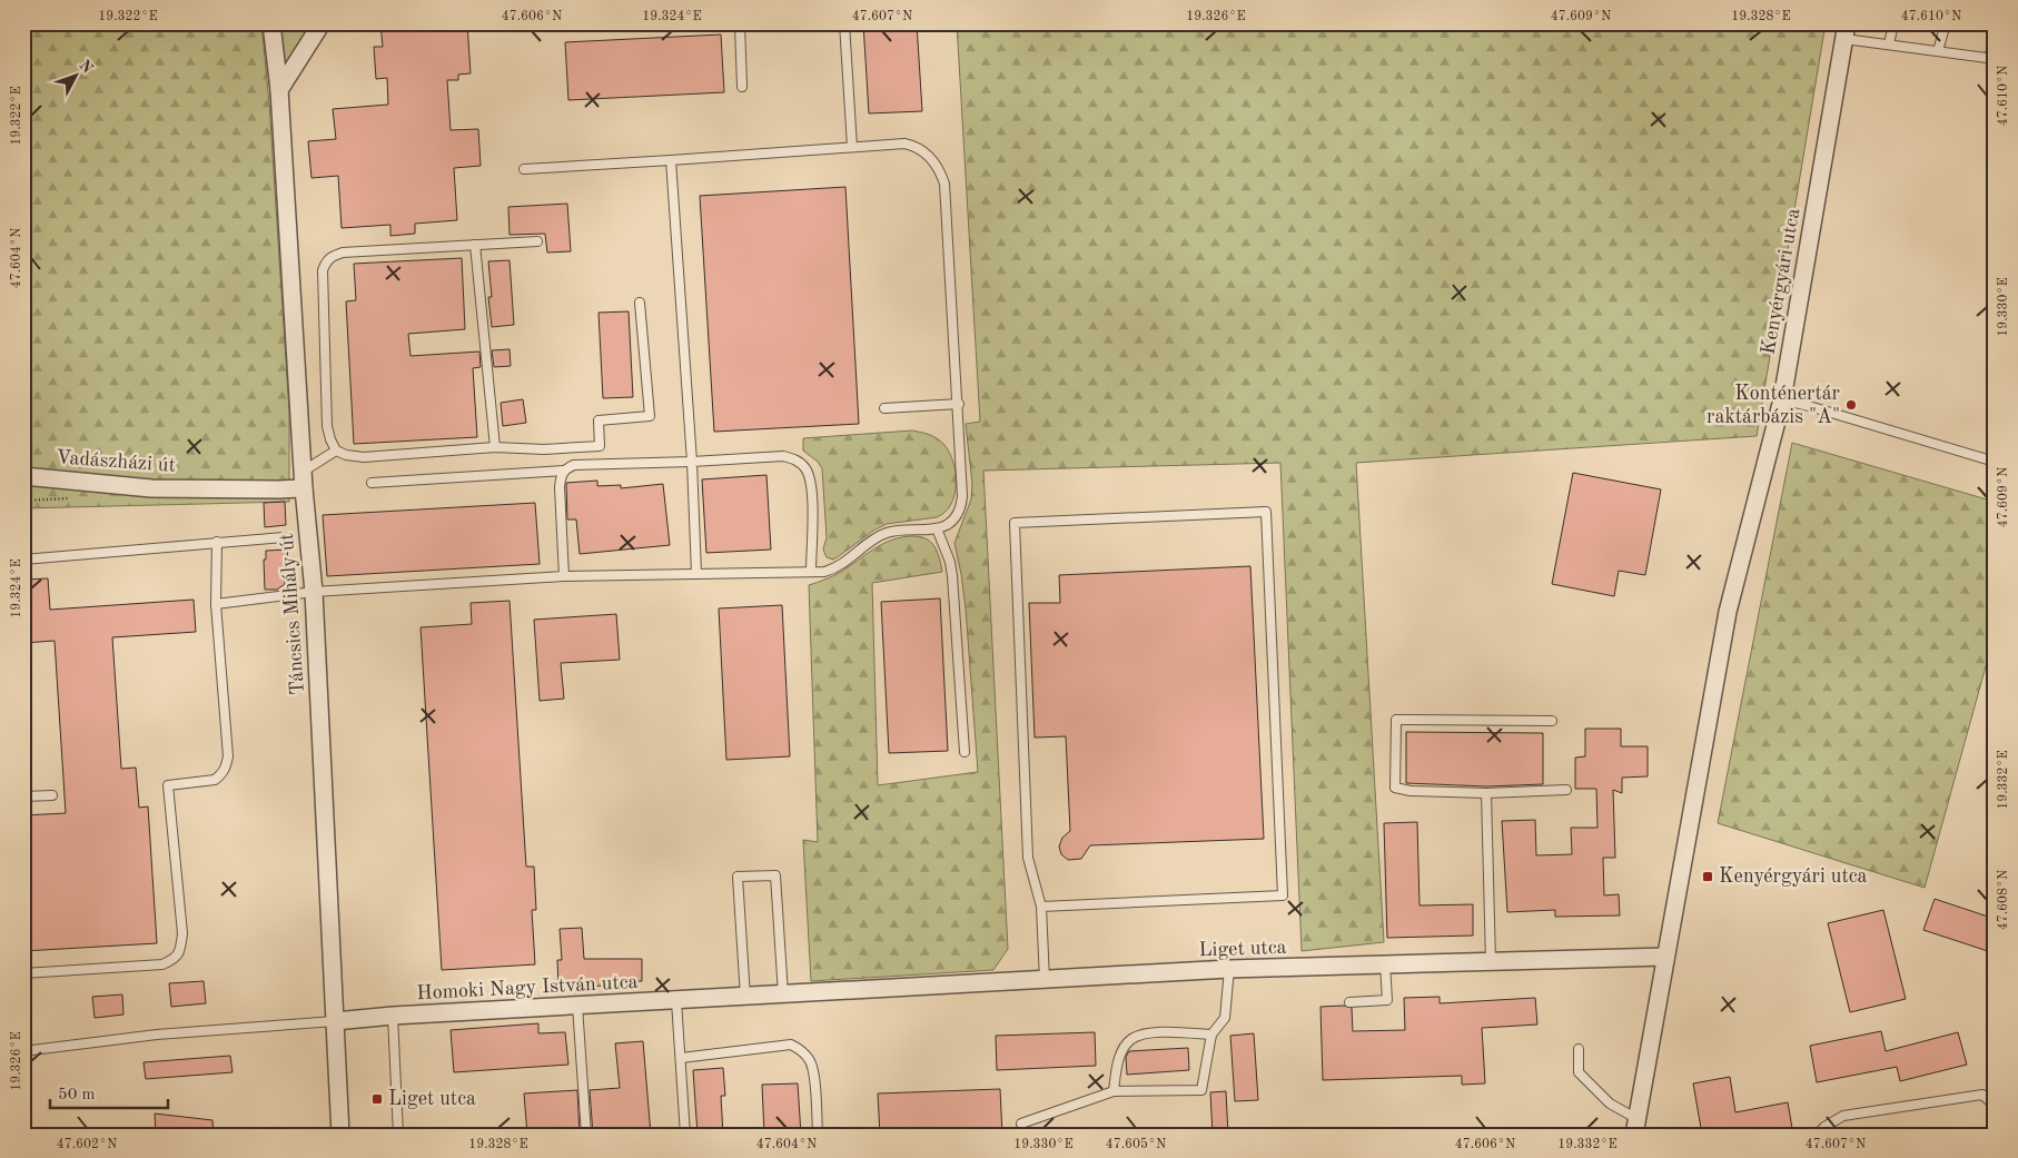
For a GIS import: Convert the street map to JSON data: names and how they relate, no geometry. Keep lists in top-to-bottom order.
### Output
{
  "streets": {
    "street": [
      "Kenyérgyári utca",
      "Vadászházi út",
      "Táncsics Mihály út",
      "Liget utca",
      "Homoki Nagy István utca"
    ]
  },
  "crossings": [
    ["Kenyérgyári utca", "Liget utca"],
    ["Vadászházi út", "Táncsics Mihály út"],
    ["Táncsics Mihály út", "Homoki Nagy István utca"],
    ["Liget utca", "Homoki Nagy István utca"]
  ],
  "places": {
    "other": ["Konténertár raktárbázis \"A\""],
    "transit": ["Kenyérgyári utca", "Liget utca"]
  },
  "scale_bar": "50 m",
  "north": "top right",
  "coordinates": [
    "19.322°E",
    "47.606°N",
    "19.324°E",
    "47.607°N",
    "19.326°E",
    "47.609°N",
    "19.328°E",
    "47.610°N",
    "47.604°N",
    "19.330°E",
    "19.332°E",
    "47.608°N",
    "47.602°N",
    "47.605°N"
  ]
}
